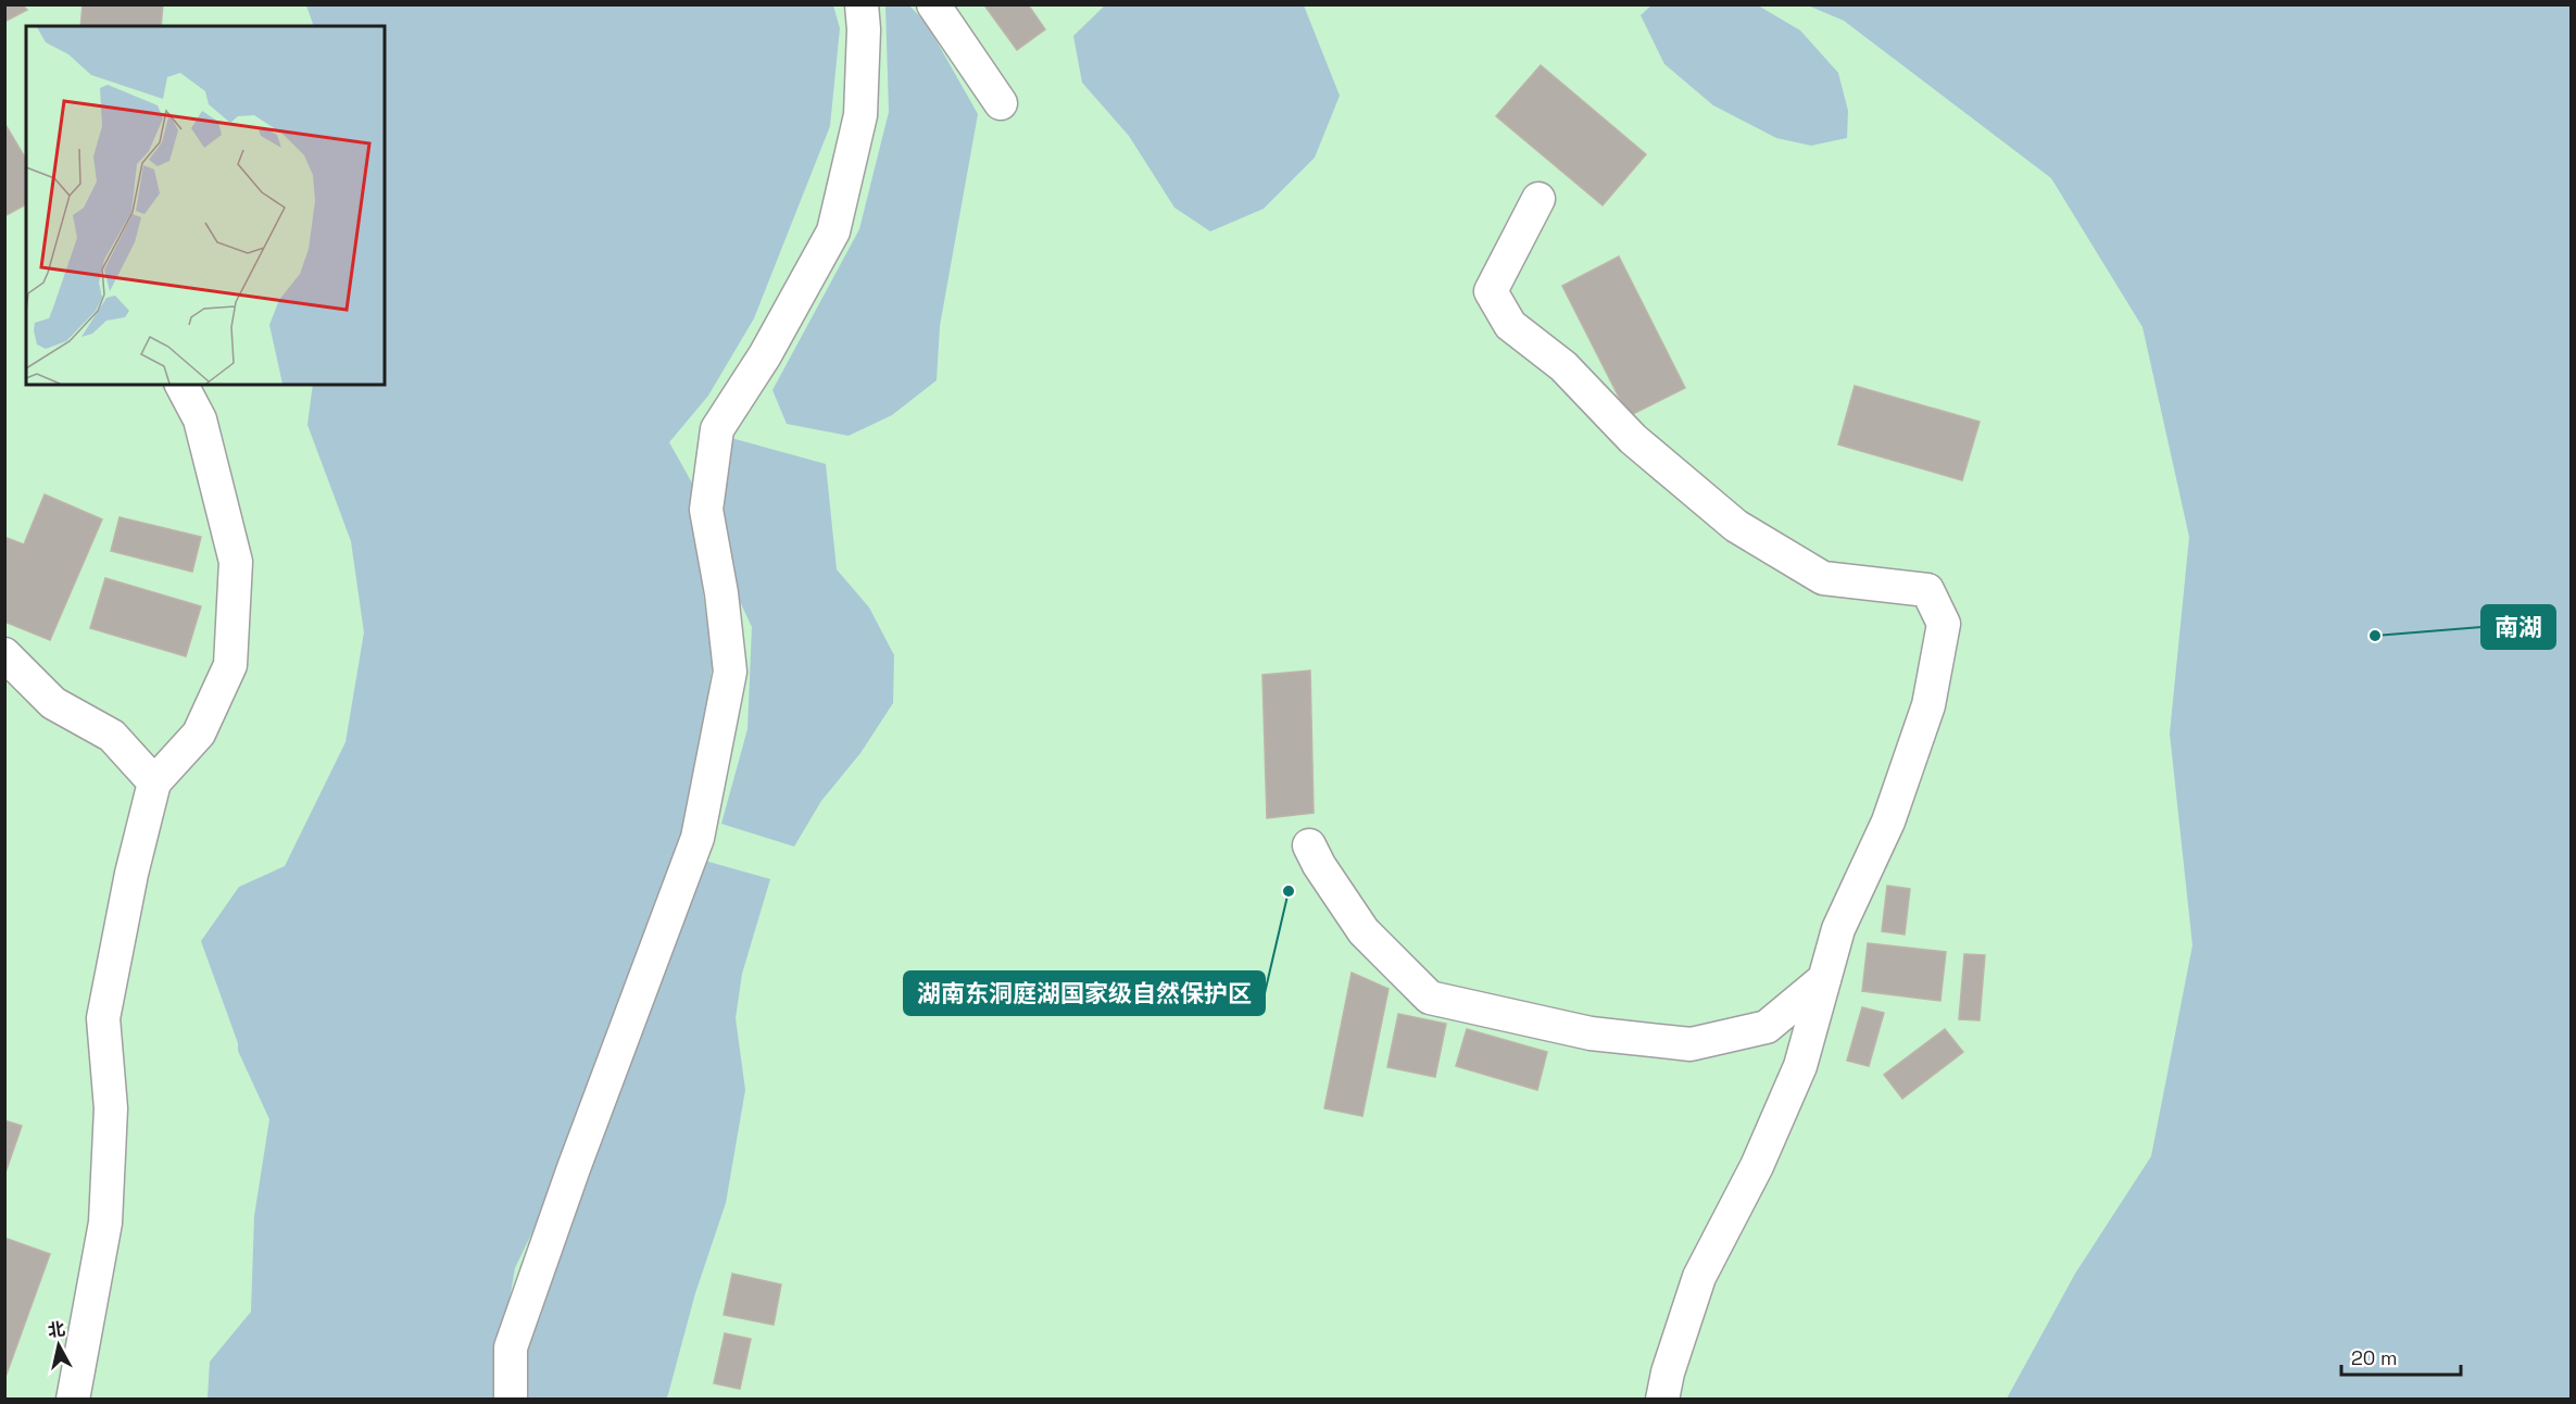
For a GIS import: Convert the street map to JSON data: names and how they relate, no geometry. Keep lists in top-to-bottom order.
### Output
{
  "places": ["南湖", "湖南东洞庭湖国家级自然保护区"],
  "scale_bar": "20 m",
  "north": "top"
}
